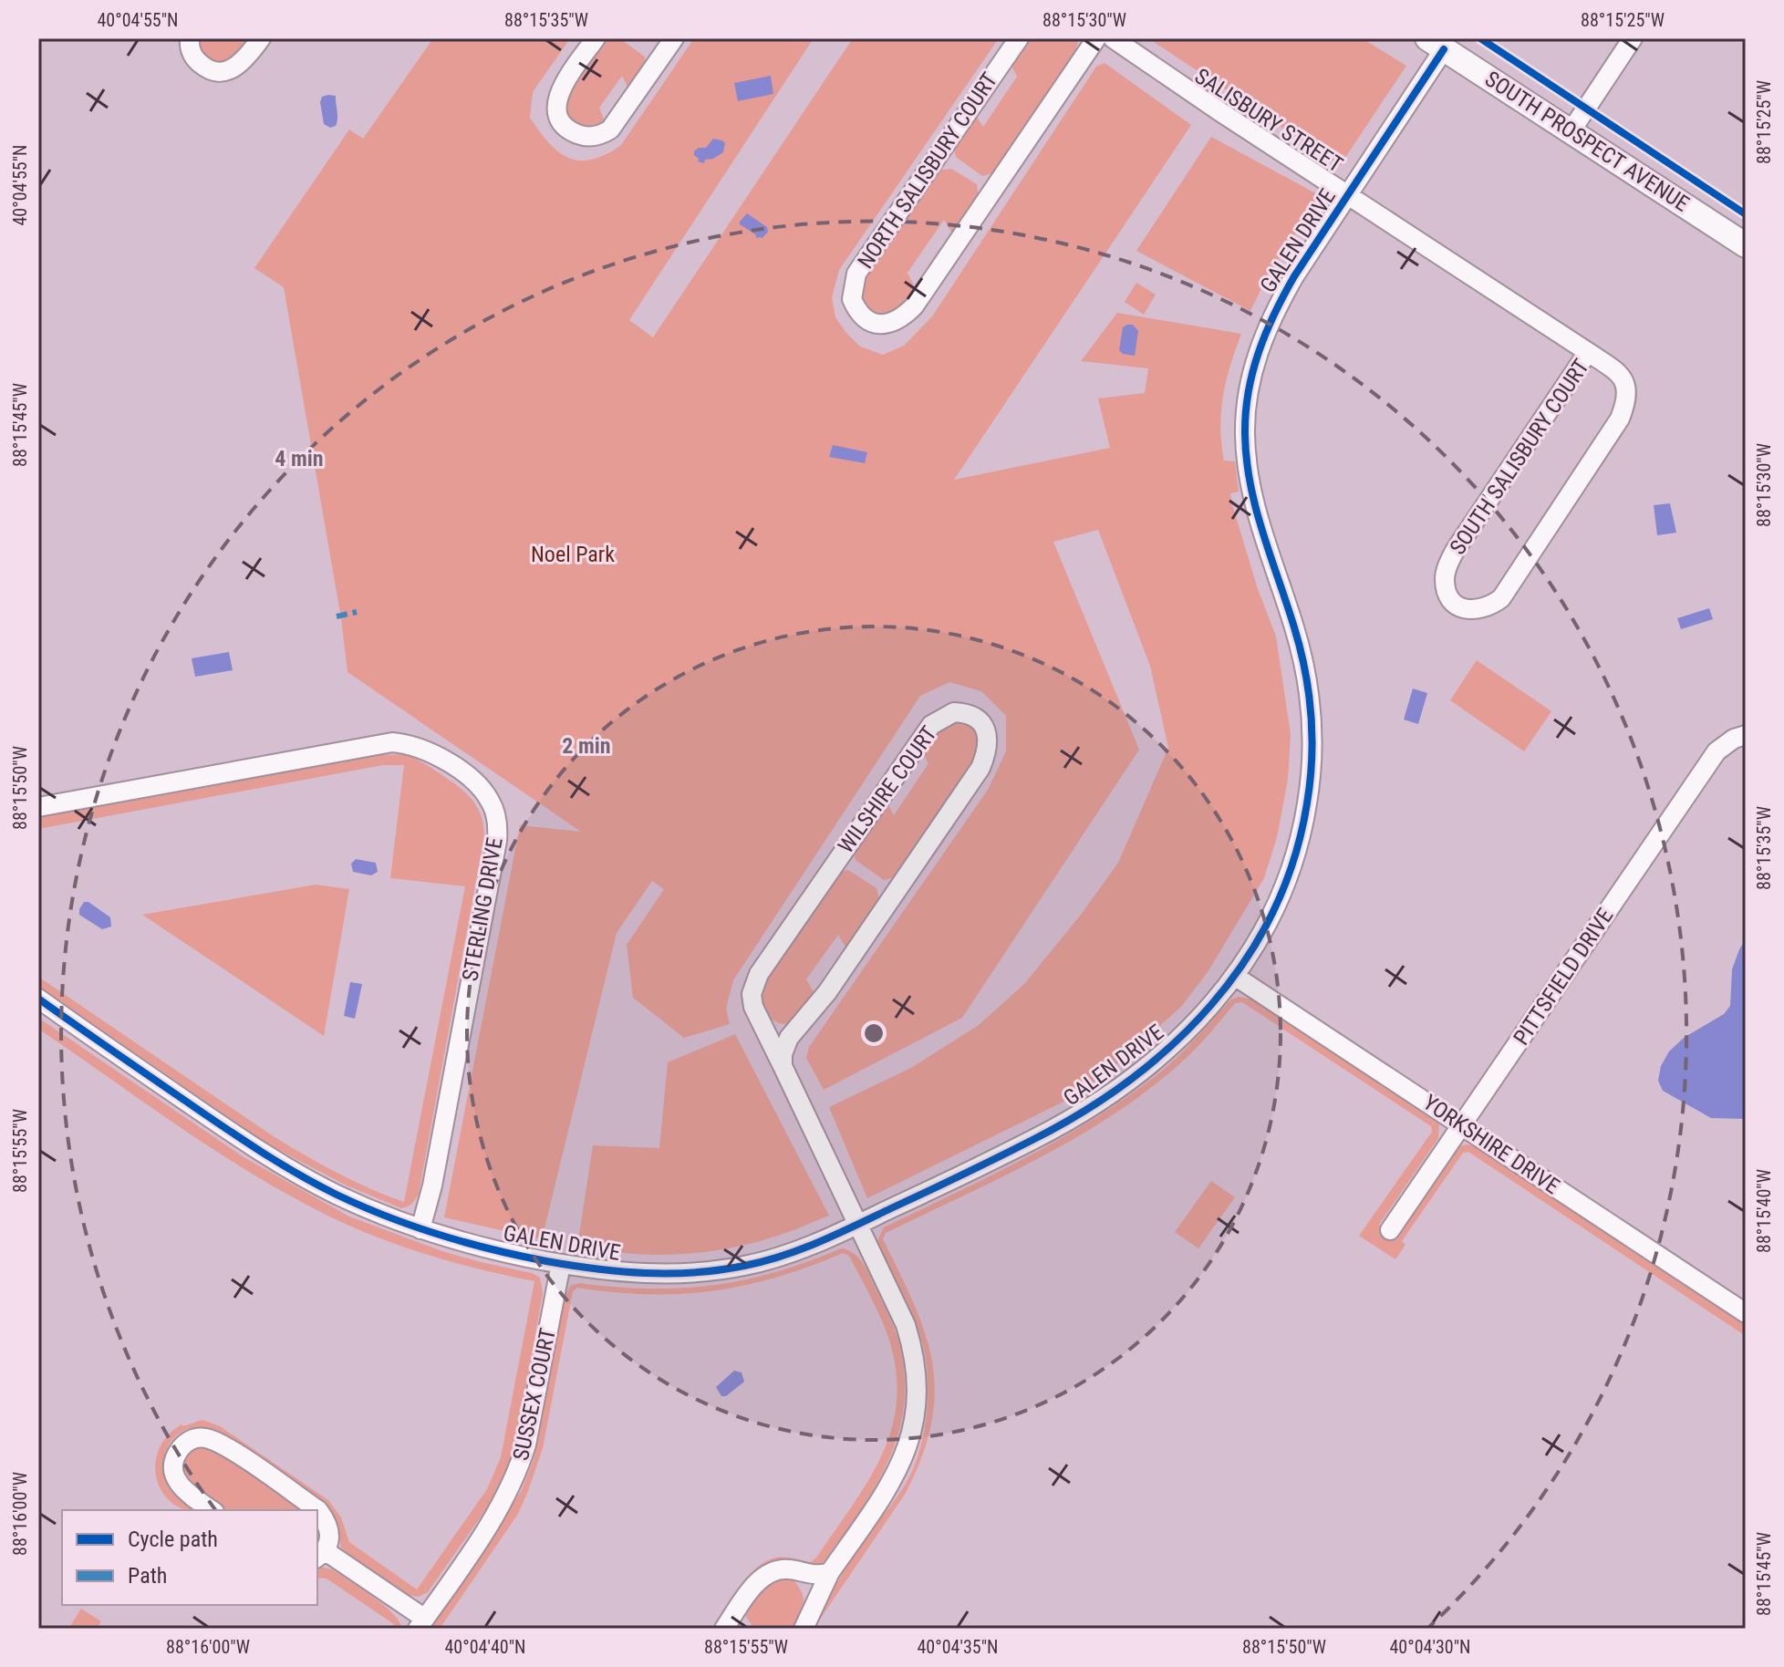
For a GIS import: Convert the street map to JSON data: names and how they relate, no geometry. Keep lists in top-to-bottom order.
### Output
{
  "streets": {
    "main road": ["SOUTH PROSPECT AVENUE"],
    "street": [
      "SALISBURY STREET",
      "NORTH SALISBURY COURT",
      "GALEN DRIVE",
      "SOUTH SALISBURY COURT",
      "WILSHIRE COURT",
      "STERLING DRIVE",
      "PITTSFIELD DRIVE",
      "YORKSHIRE DRIVE",
      "SUSSEX COURT"
    ]
  },
  "crossings": [
    ["SALISBURY STREET", "GALEN DRIVE"],
    ["SALISBURY STREET", "SOUTH SALISBURY COURT"],
    ["SOUTH PROSPECT AVENUE", "GALEN DRIVE"],
    ["GALEN DRIVE", "WILSHIRE COURT"],
    ["GALEN DRIVE", "STERLING DRIVE"],
    ["GALEN DRIVE", "YORKSHIRE DRIVE"],
    ["GALEN DRIVE", "SUSSEX COURT"],
    ["PITTSFIELD DRIVE", "YORKSHIRE DRIVE"]
  ],
  "parks": ["Noel Park"],
  "legend": ["Cycle path", "Path"],
  "coordinates": [
    "40°04'55\"N",
    "88°15'35\"W",
    "88°15'30\"W",
    "88°15'25\"W",
    "88°15'45\"W",
    "88°15'50\"W",
    "88°15'55\"W",
    "88°15'40\"W",
    "88°16'00\"W",
    "40°04'40\"N",
    "40°04'35\"N",
    "40°04'30\"N"
  ],
  "rings": ["4 min", "2 min"]
}
